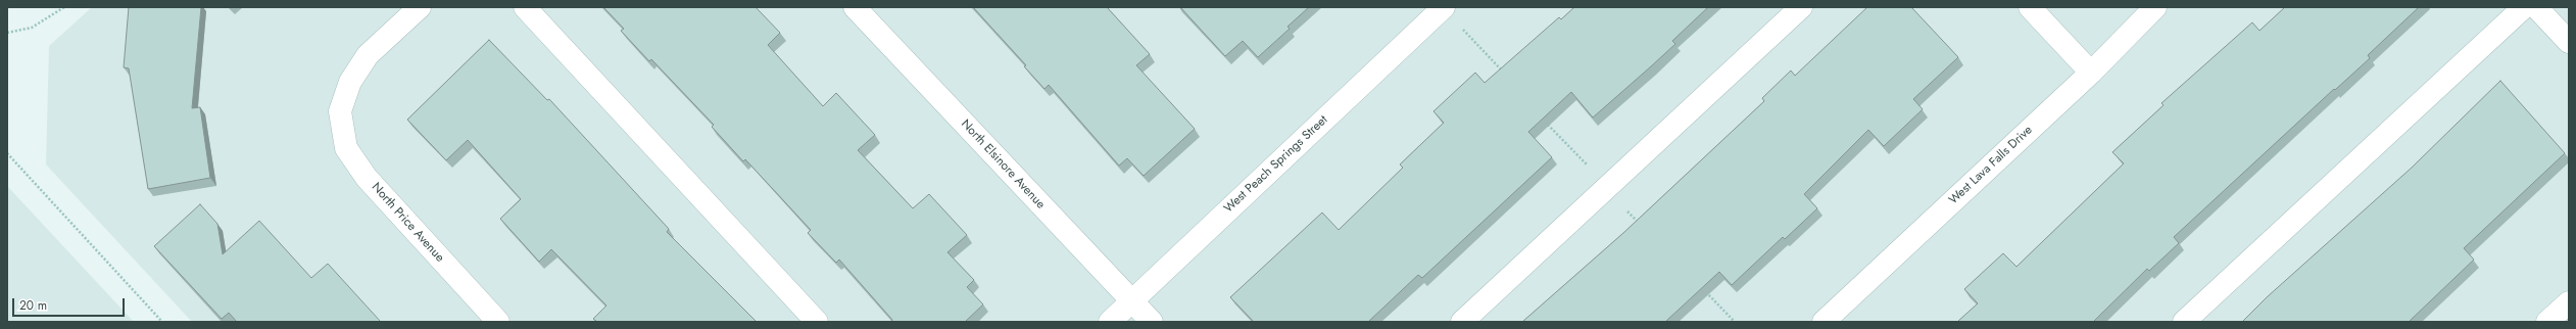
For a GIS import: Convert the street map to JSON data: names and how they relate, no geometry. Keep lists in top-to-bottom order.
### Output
{
  "streets": {
    "street": [
      "North Elsinore Avenue",
      "West Peach Springs Street",
      "West Lava Falls Drive",
      "North Price Avenue"
    ]
  },
  "crossings": [
    ["North Elsinore Avenue", "West Peach Springs Street"]
  ],
  "scale_bar": "20 m"
}
